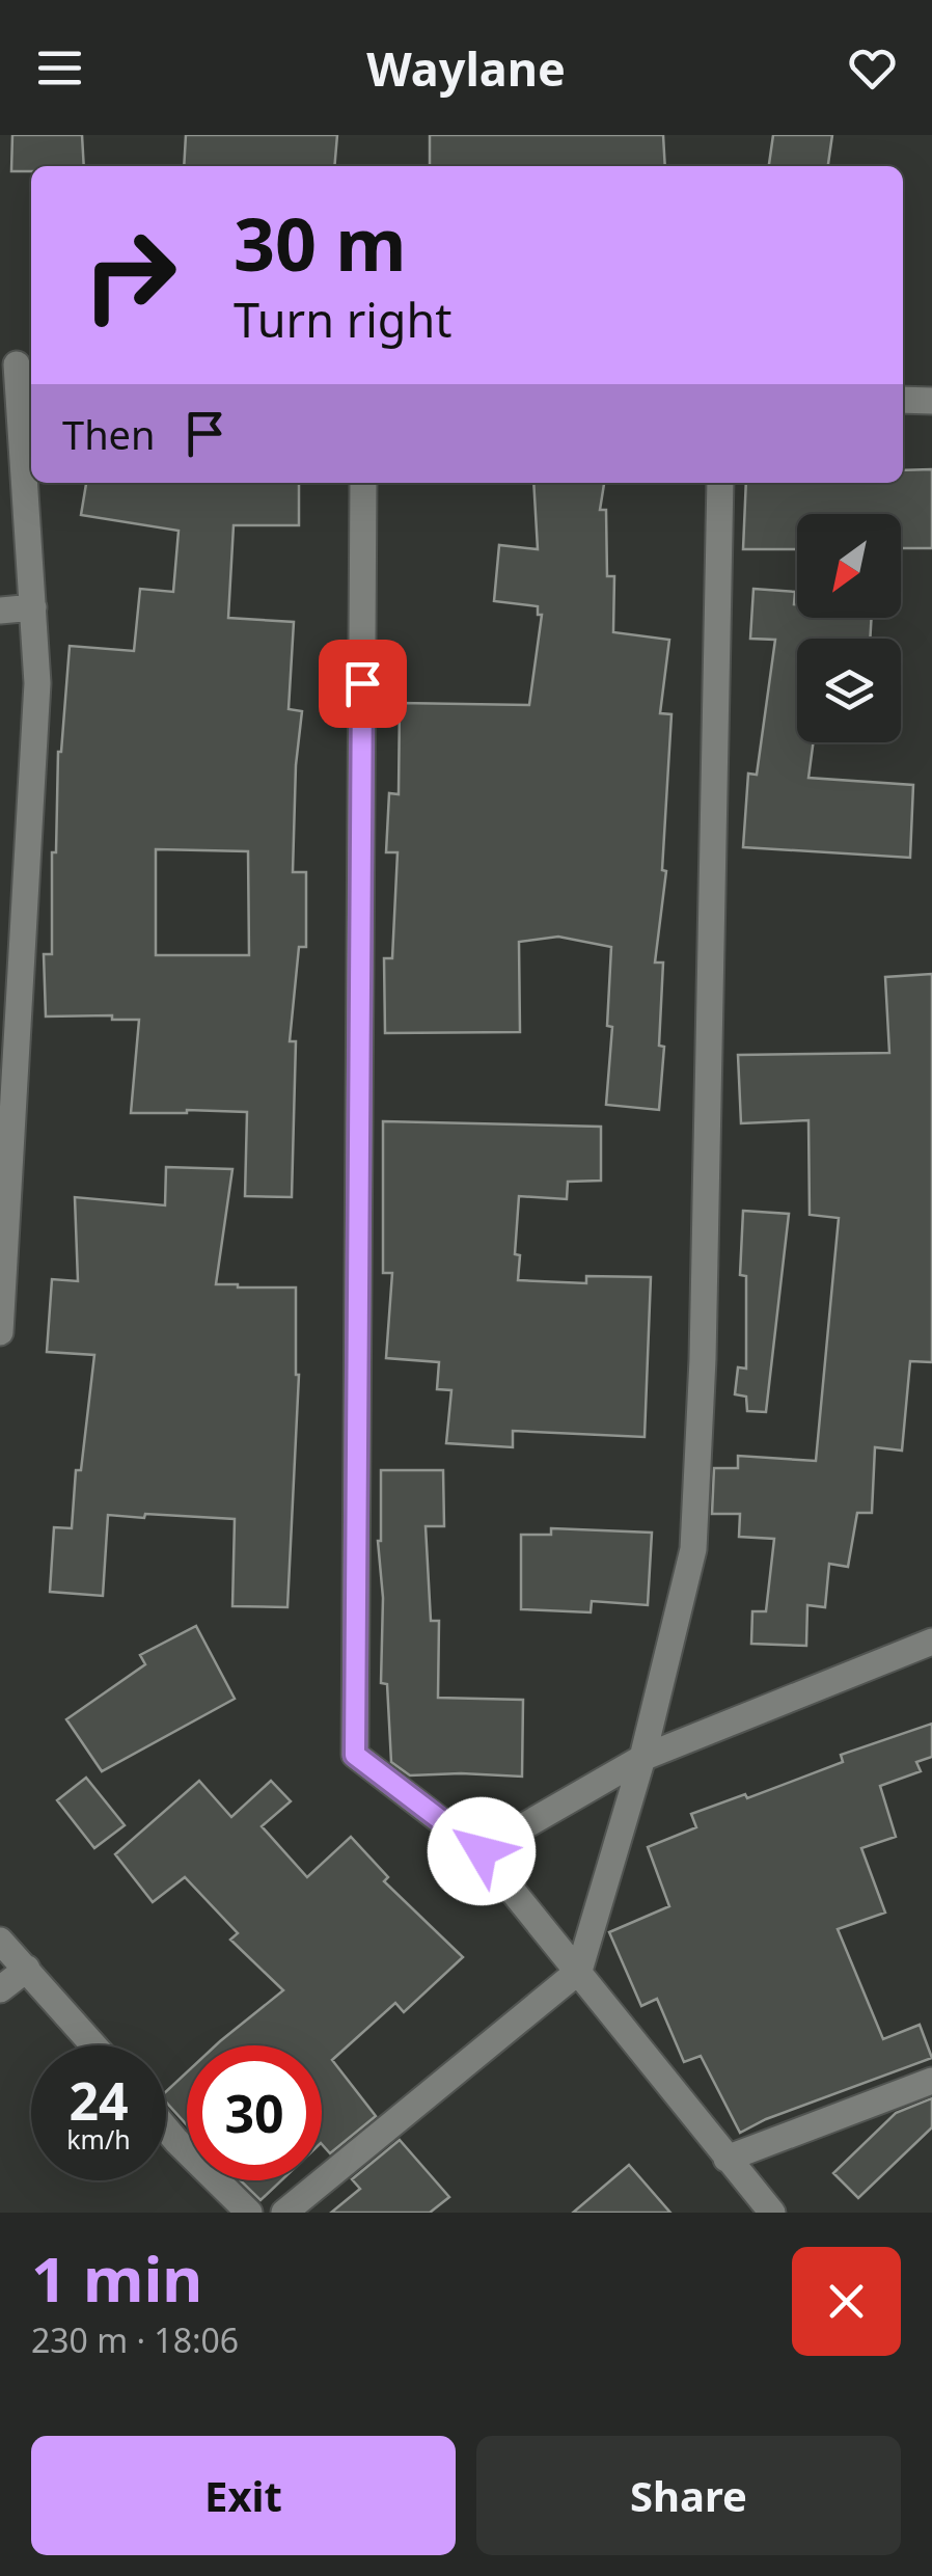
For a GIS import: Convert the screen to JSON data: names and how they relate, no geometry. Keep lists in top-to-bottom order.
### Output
{
  "north": "bottom left",
  "page": {
    "header": "Waylane",
    "turn": ["30 m", "Turn right"],
    "then": "Then",
    "speed": "24 km/h",
    "limit": "30",
    "heading": ["1 min", "230 m · 18:06"],
    "buttons": ["Exit", "Share"]
  }
}
